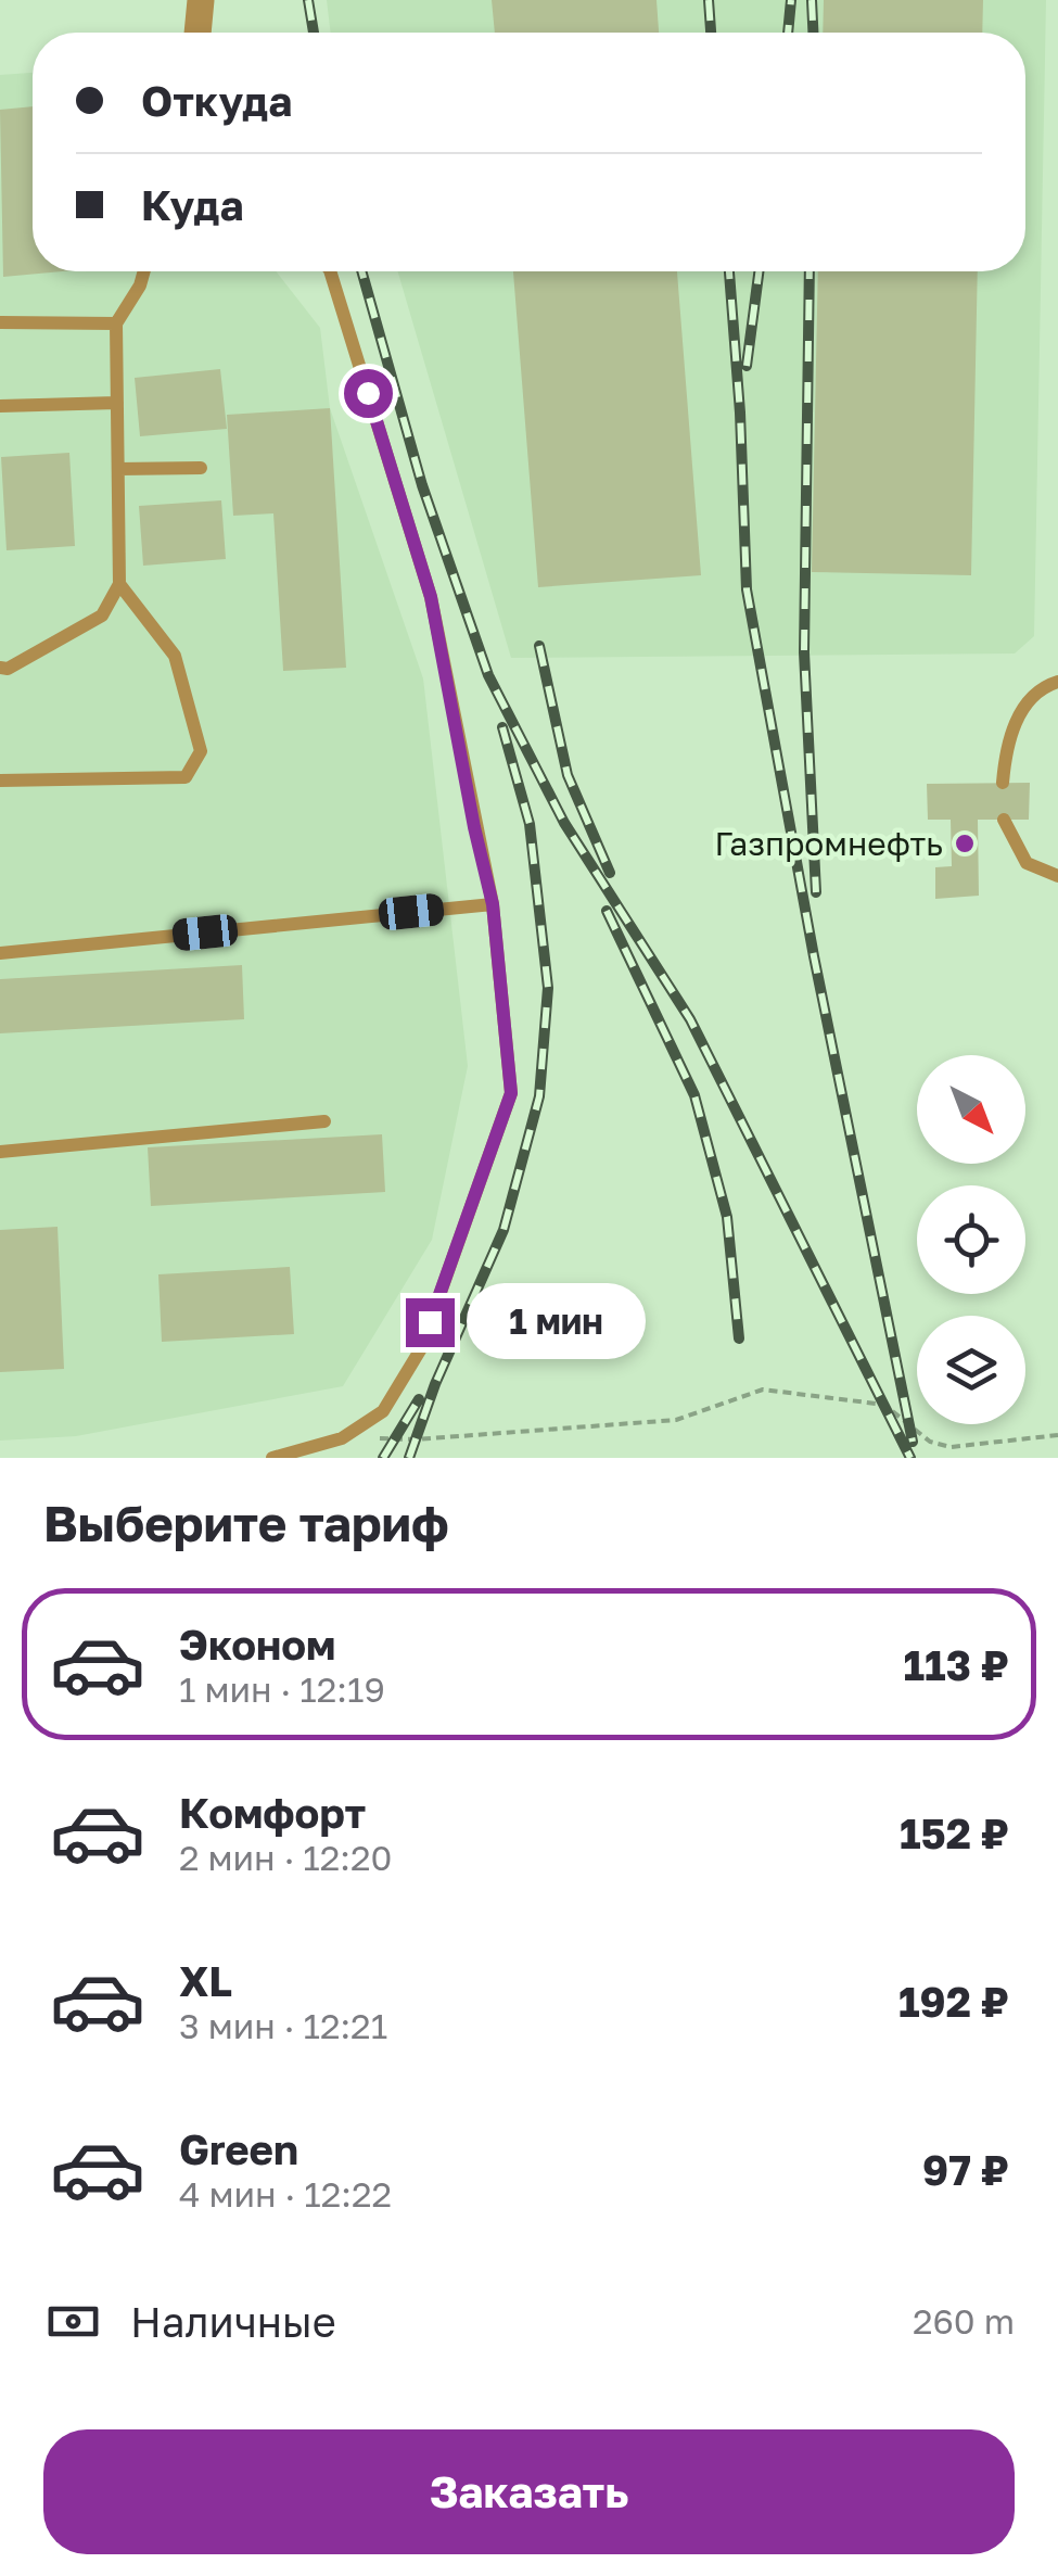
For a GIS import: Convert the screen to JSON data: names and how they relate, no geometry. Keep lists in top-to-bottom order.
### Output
{
  "places": ["Газпромнефть"],
  "north": "bottom right",
  "page": {
    "banner": ["Откуда", "Куда"],
    "bubble": "1 мин",
    "heading": "Выберите тариф",
    "list": [
      {
        "name": "Эконом",
        "note": "1 мин · 12:19",
        "value": "113 ₽"
      },
      {
        "name": "Комфорт",
        "note": "2 мин · 12:20",
        "value": "152 ₽"
      },
      {
        "name": "XL",
        "note": "3 мин · 12:21",
        "value": "192 ₽"
      },
      {
        "name": "Green",
        "note": "4 мин · 12:22",
        "value": "97 ₽"
      }
    ],
    "pay": ["Наличные", "260 m"],
    "buttons": "Заказать"
  }
}
